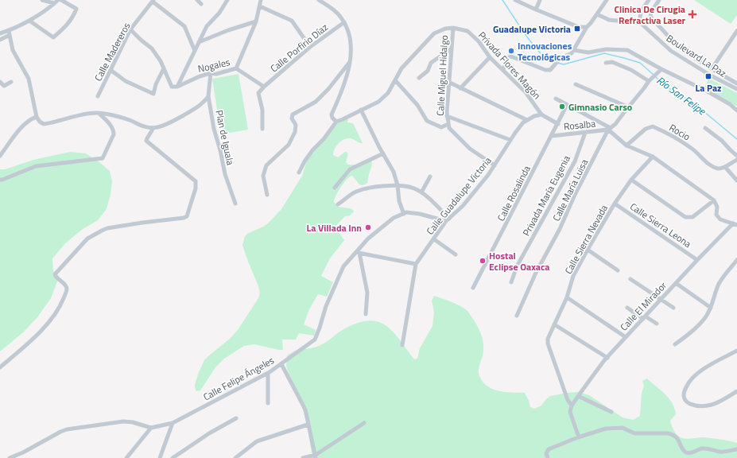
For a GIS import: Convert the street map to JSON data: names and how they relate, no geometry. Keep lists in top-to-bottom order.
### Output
{
  "streets": {
    "street": [
      "Calle Porfirio Díaz",
      "Calle Madereros",
      "Boulevard La Paz",
      "Nogales",
      "Privada Flores Magón",
      "Calle Miguel Hidalgo",
      "Rosalba",
      "Rocio",
      "Plan de Iguala",
      "Calle María Luisa",
      "Calle Rosalinda",
      "Calle Guadalupe Victoria",
      "Privada María Eugenia",
      "Calle Sierra Leona",
      "Calle Sierra Nevada",
      "Calle El Mirador",
      "Calle Felipe Ángeles"
    ]
  },
  "crossings": [
    ["Nogales", "Plan de Iguala"],
    ["Privada Flores Magón", "Calle Miguel Hidalgo"],
    ["Privada Flores Magón", "Calle Rosalinda"],
    ["Privada Flores Magón", "Calle Guadalupe Victoria"],
    ["Calle Miguel Hidalgo", "Calle Guadalupe Victoria"],
    ["Rosalba", "Calle María Luisa"],
    ["Rosalba", "Calle Rosalinda"],
    ["Rosalba", "Privada María Eugenia"],
    ["Calle Sierra Leona", "Calle Sierra Nevada"],
    ["Calle Sierra Leona", "Calle El Mirador"],
    ["Calle Sierra Nevada", "Calle El Mirador"]
  ],
  "water": ["Río San Felipe"],
  "places": {
    "health": ["Clinica De Cirugia Refractiva Laser"],
    "transit": ["Guadalupe Victoria", "La Paz"],
    "other": [
      "Innovaciones Tecnológicas",
      "Gimnasio Carso",
      "La Villada Inn",
      "Hostal Eclipse Oaxaca"
    ]
  }
}
